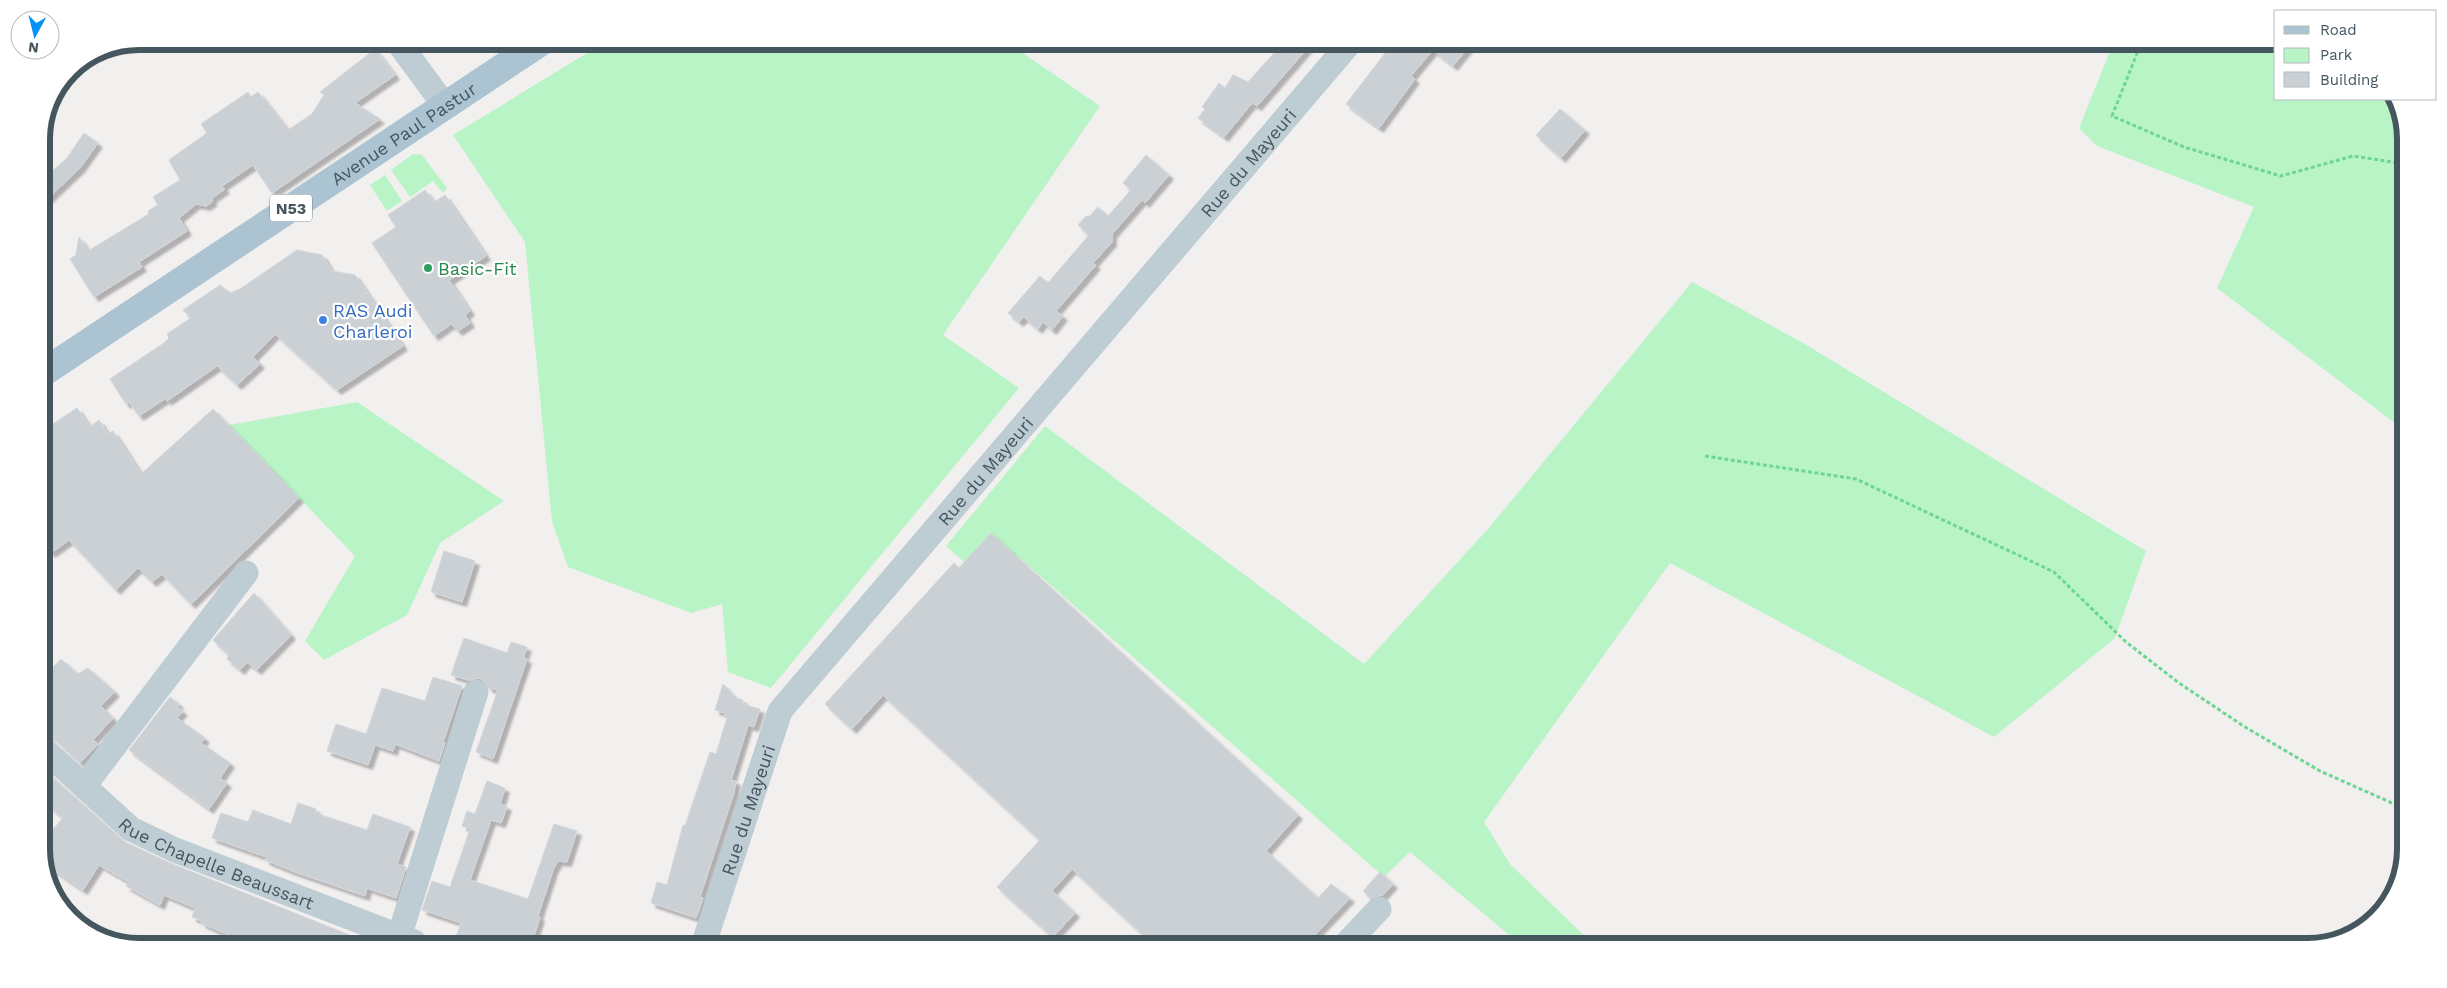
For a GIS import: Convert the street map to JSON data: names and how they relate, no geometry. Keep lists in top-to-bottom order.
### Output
{
  "streets": {
    "main road": ["Avenue Paul Pastur", "N53"],
    "street": ["Rue du Mayeuri", "Rue Chapelle Beaussart"]
  },
  "places": ["Basic-Fit", "RAS Audi Charleroi"],
  "legend": ["Road", "Park", "Building"],
  "north": "bottom"
}
